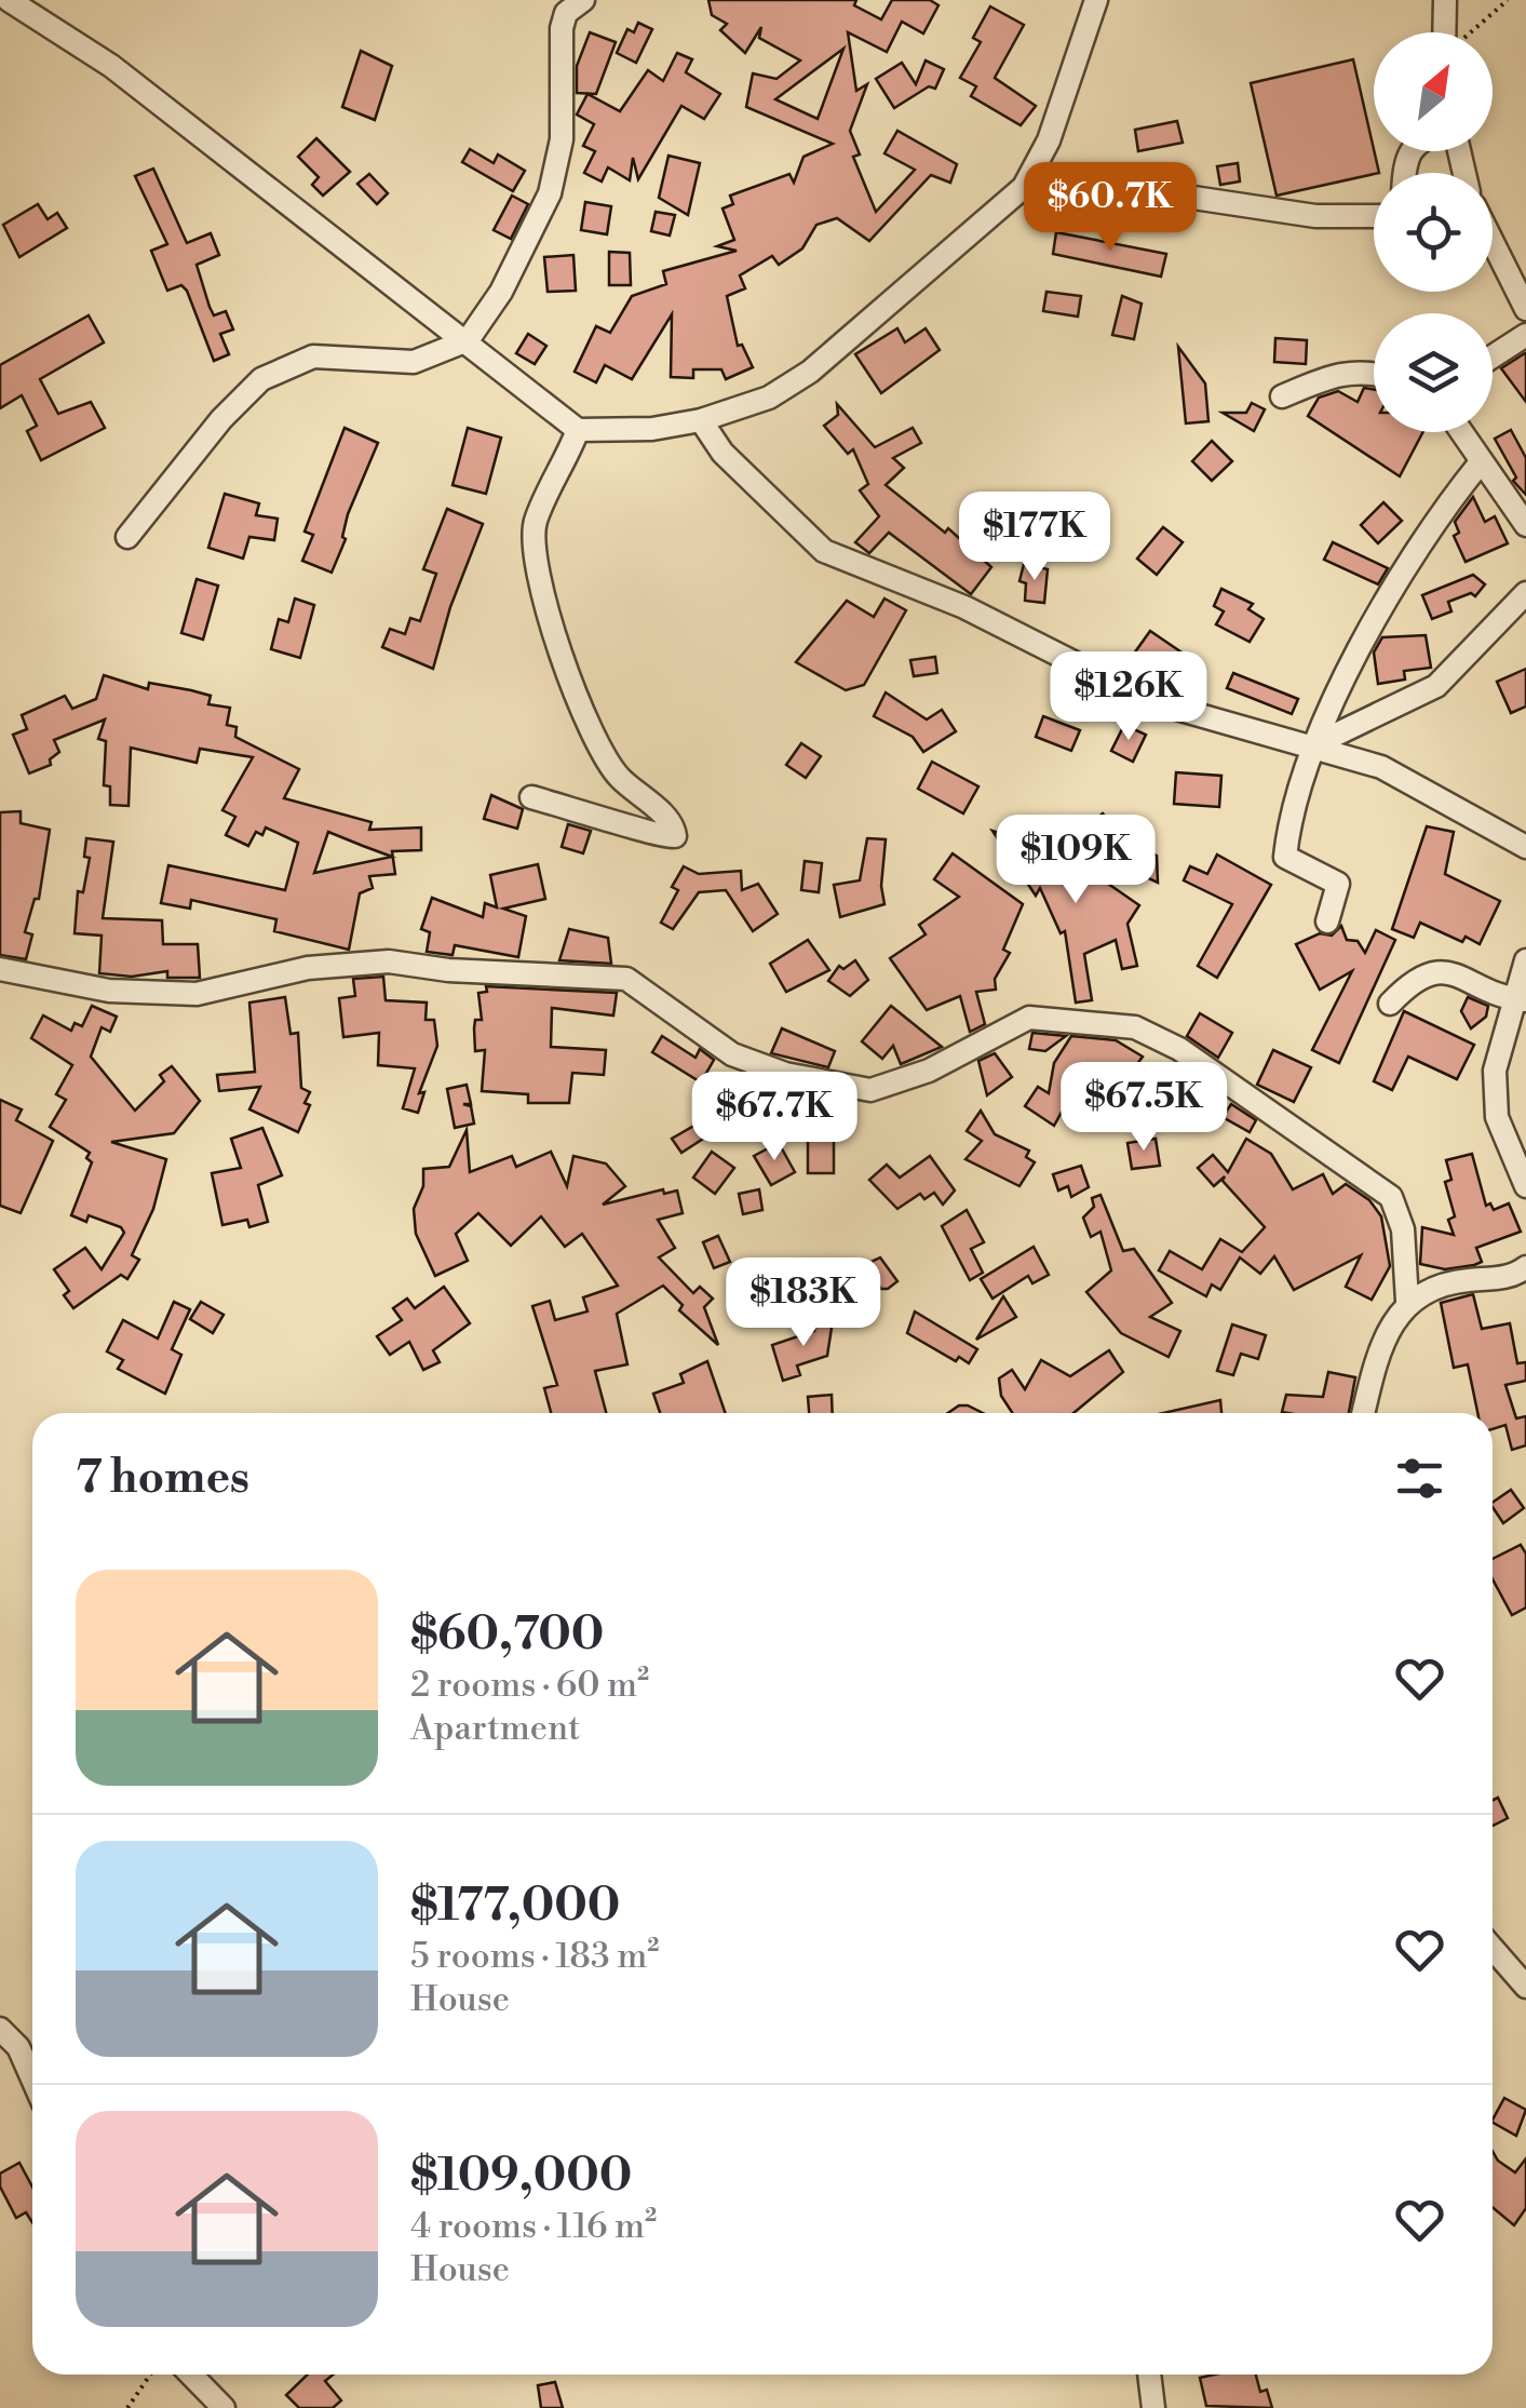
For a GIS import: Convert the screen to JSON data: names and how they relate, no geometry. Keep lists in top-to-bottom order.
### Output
{
  "north": "top right",
  "page": {
    "price": [
      "$60.7K",
      "$177K",
      "$126K",
      "$109K",
      "$67.5K",
      "$67.7K",
      "$183K"
    ],
    "heading": "7 homes",
    "list": [
      {
        "name": "$60,700",
        "note": "2 rooms · 60 m² · Apartment"
      },
      {
        "name": "$177,000",
        "note": "5 rooms · 183 m² · House"
      },
      {
        "name": "$109,000",
        "note": "4 rooms · 116 m² · House"
      }
    ]
  }
}
